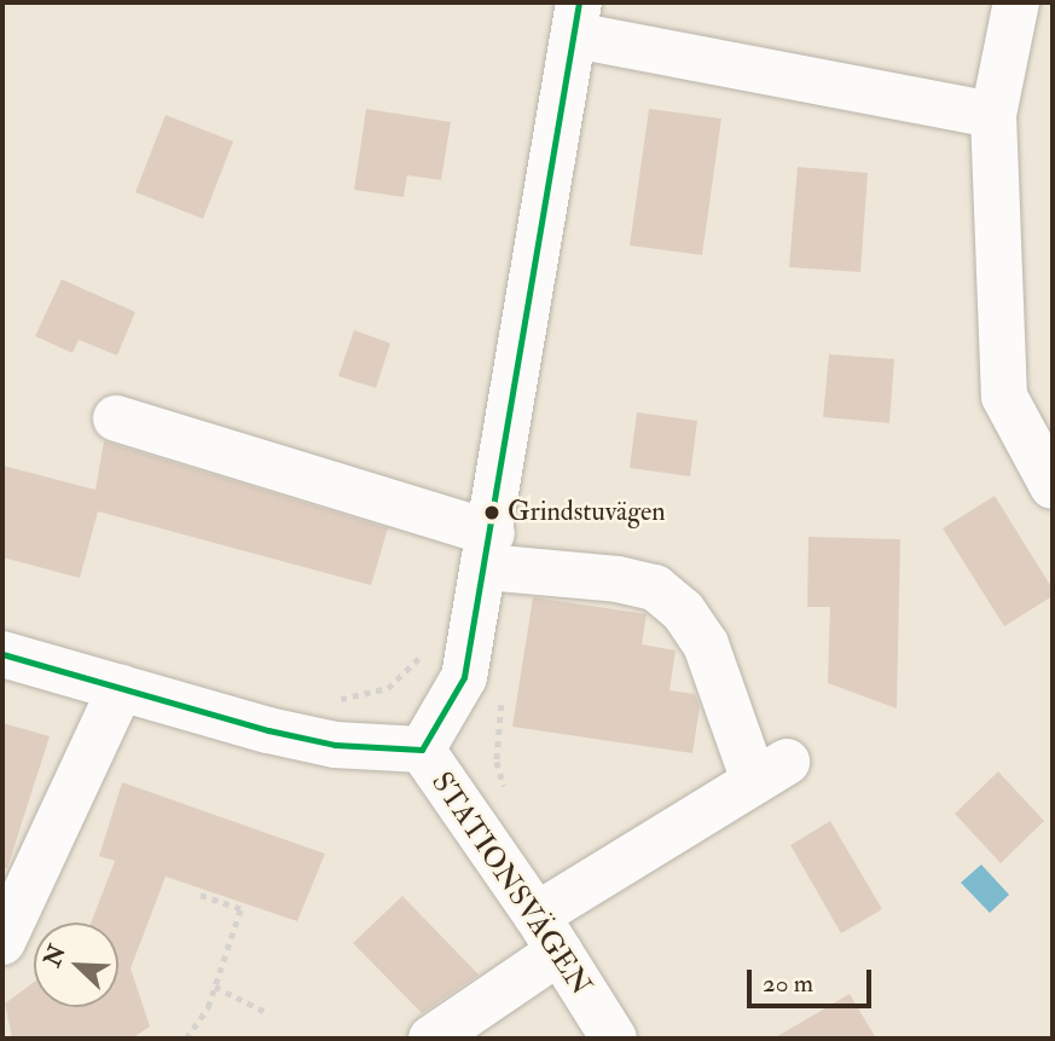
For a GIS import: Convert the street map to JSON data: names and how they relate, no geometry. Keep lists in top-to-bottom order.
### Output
{
  "streets": {
    "street": ["STATIONSVÄGEN"]
  },
  "places": ["Grindstuvägen"],
  "scale_bar": "20 m",
  "north": "top left"
}
